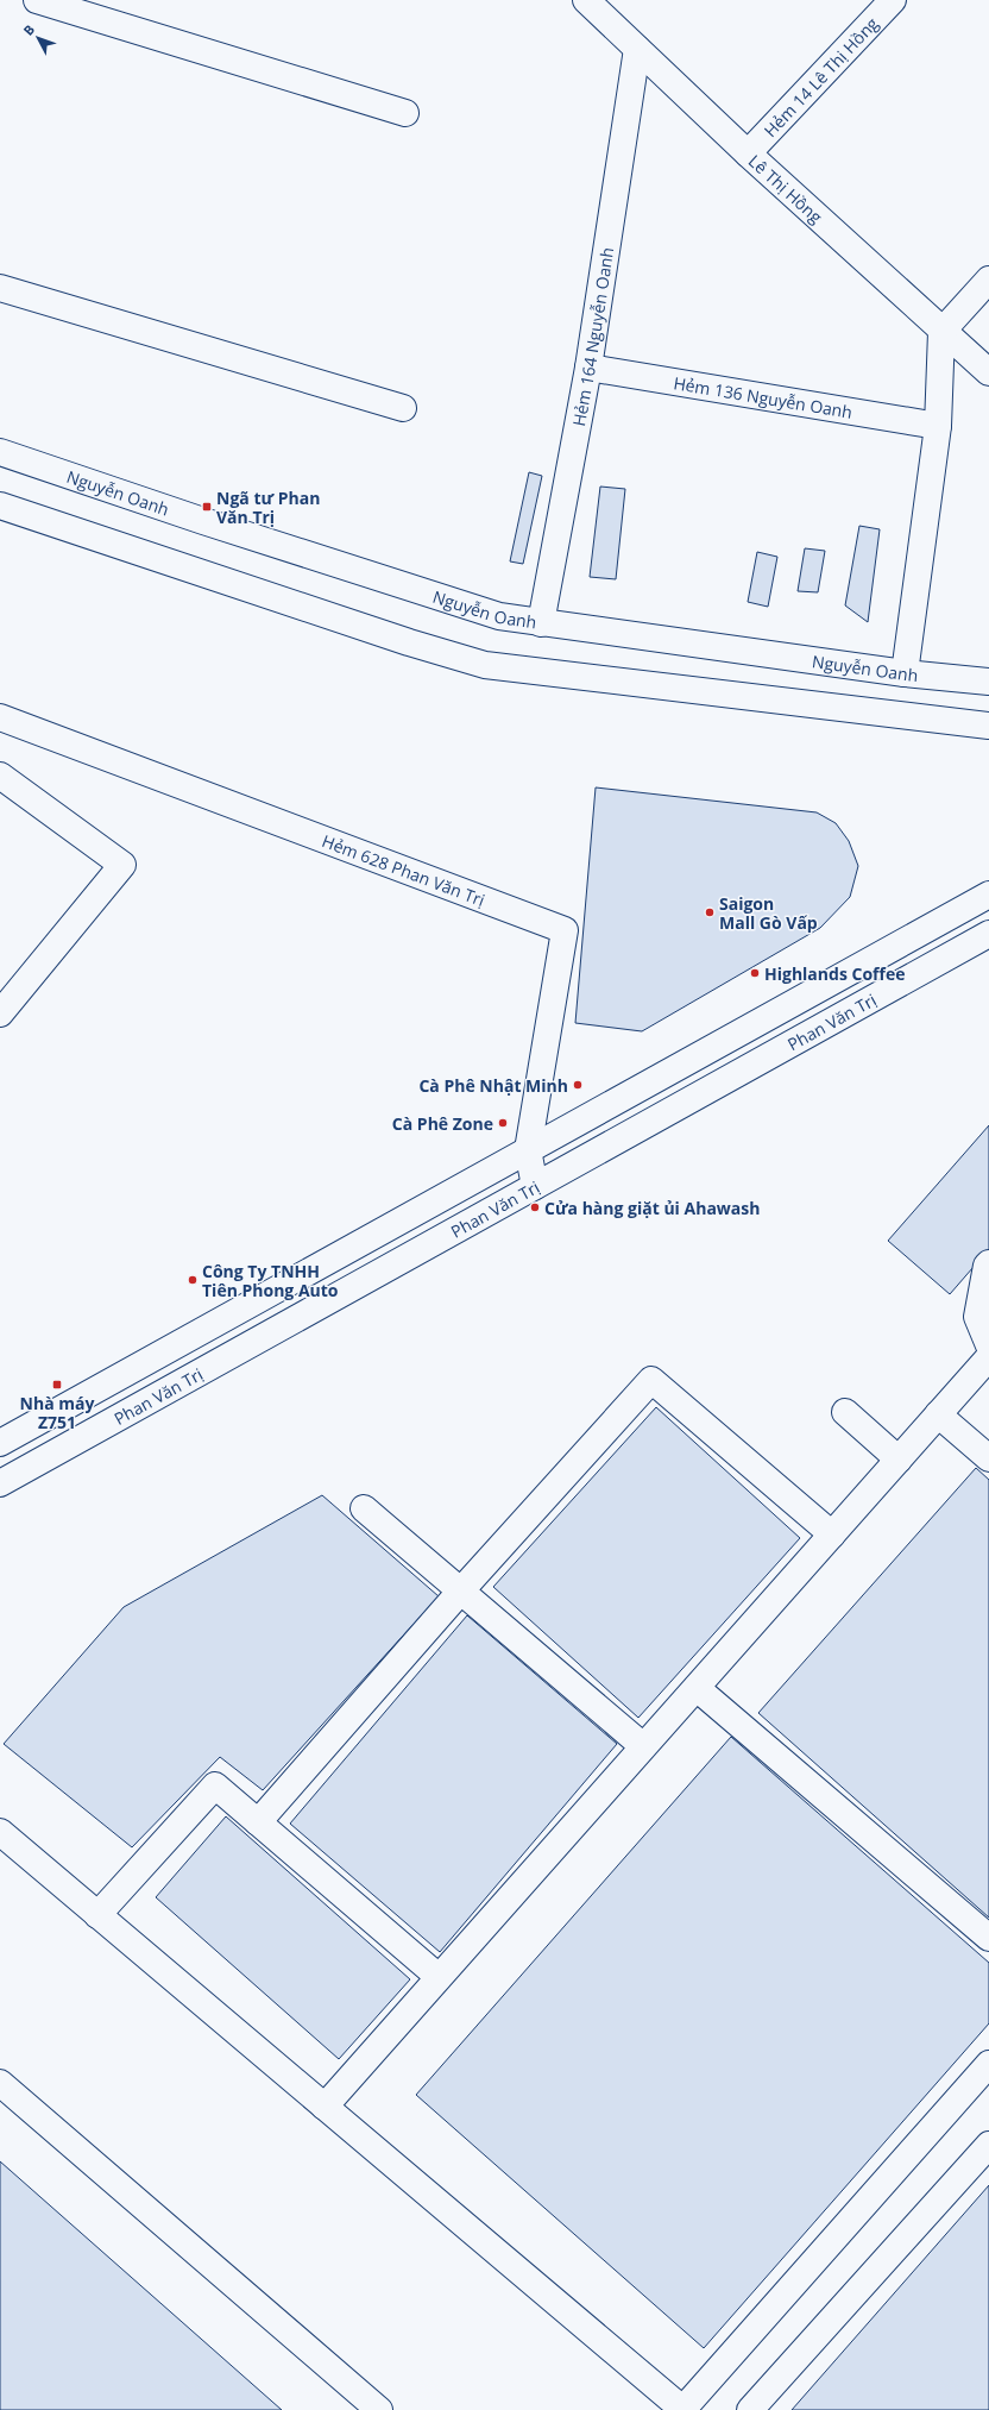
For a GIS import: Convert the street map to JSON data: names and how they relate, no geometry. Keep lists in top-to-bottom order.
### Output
{
  "streets": {
    "main road": [
      "Hẻm 14 Lê Thị Hồng",
      "Lê Thị Hồng",
      "Hẻm 164 Nguyễn Oanh",
      "Hẻm 136 Nguyễn Oanh",
      "Nguyễn Oanh",
      "Hẻm 628 Phan Văn Trị",
      "Phan Văn Trị"
    ]
  },
  "crossings": [
    ["Hẻm 14 Lê Thị Hồng", "Lê Thị Hồng"],
    ["Lê Thị Hồng", "Hẻm 164 Nguyễn Oanh"],
    ["Hẻm 164 Nguyễn Oanh", "Hẻm 136 Nguyễn Oanh"],
    ["Hẻm 164 Nguyễn Oanh", "Nguyễn Oanh"],
    ["Hẻm 628 Phan Văn Trị", "Phan Văn Trị"]
  ],
  "places": {
    "transit": ["Ngã tư Phan Văn Trị", "Nhà máy Z751"],
    "other": [
      "Saigon Mall Gò Vấp",
      "Highlands Coffee",
      "Cà Phê Nhật Minh",
      "Cà Phê Zone",
      "Cửa hàng giặt ủi Ahawash",
      "Công Ty TNHH Tiên Phong Auto"
    ]
  },
  "north": "top left"
}
